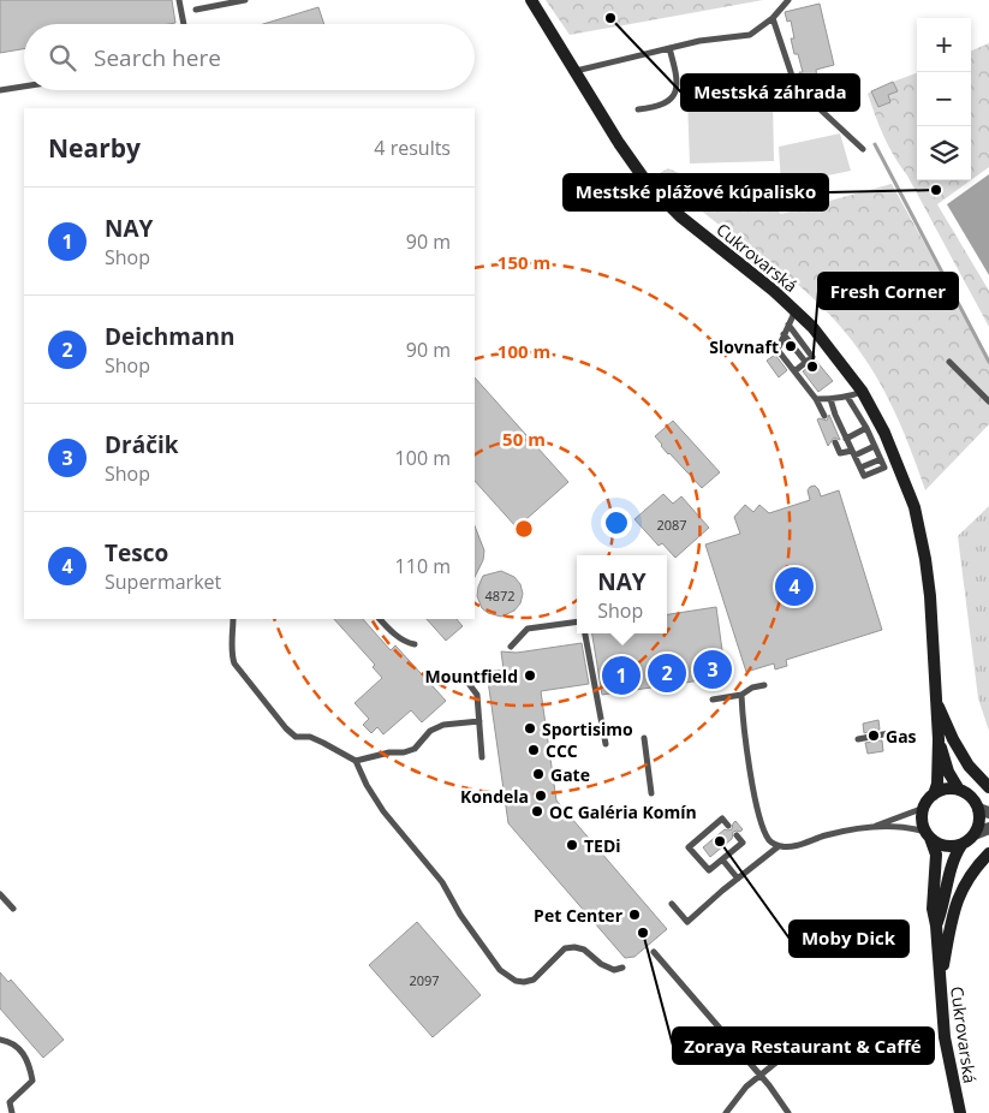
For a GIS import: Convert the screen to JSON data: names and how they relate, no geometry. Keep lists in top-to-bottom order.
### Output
{
  "streets": {
    "main road": ["Cukrovarská"]
  },
  "places": [
    "Mestská záhrada",
    "Mestské plážové kúpalisko",
    "Slovnaft",
    "Fresh Corner",
    "Mountfield",
    "Sportisimo",
    "Gas",
    "CCC",
    "Gate",
    "Kondela",
    "OC Galéria Komín",
    "Moby Dick",
    "TEDi",
    "Pet Center",
    "Zoraya Restaurant & Caffé"
  ],
  "house_numbers": ["2087", "4872", "2097"],
  "page": {
    "map_buttons": ["+", "−"],
    "search": "Search here",
    "heading": ["Nearby", "4 results"],
    "list": [
      {
        "mark": "1",
        "name": "NAY",
        "note": "Shop",
        "value": "90 m"
      },
      {
        "mark": "2",
        "name": "Deichmann",
        "note": "Shop",
        "value": "90 m"
      },
      {
        "mark": "3",
        "name": "Dráčik",
        "note": "Shop",
        "value": "100 m"
      },
      {
        "mark": "4",
        "name": "Tesco",
        "note": "Supermarket",
        "value": "110 m"
      }
    ],
    "popup": ["NAY", "Shop"],
    "pins": [
      "4",
      "3",
      "2",
      "1"
    ]
  },
  "rings": ["150 m", "100 m", "50 m"]
}
